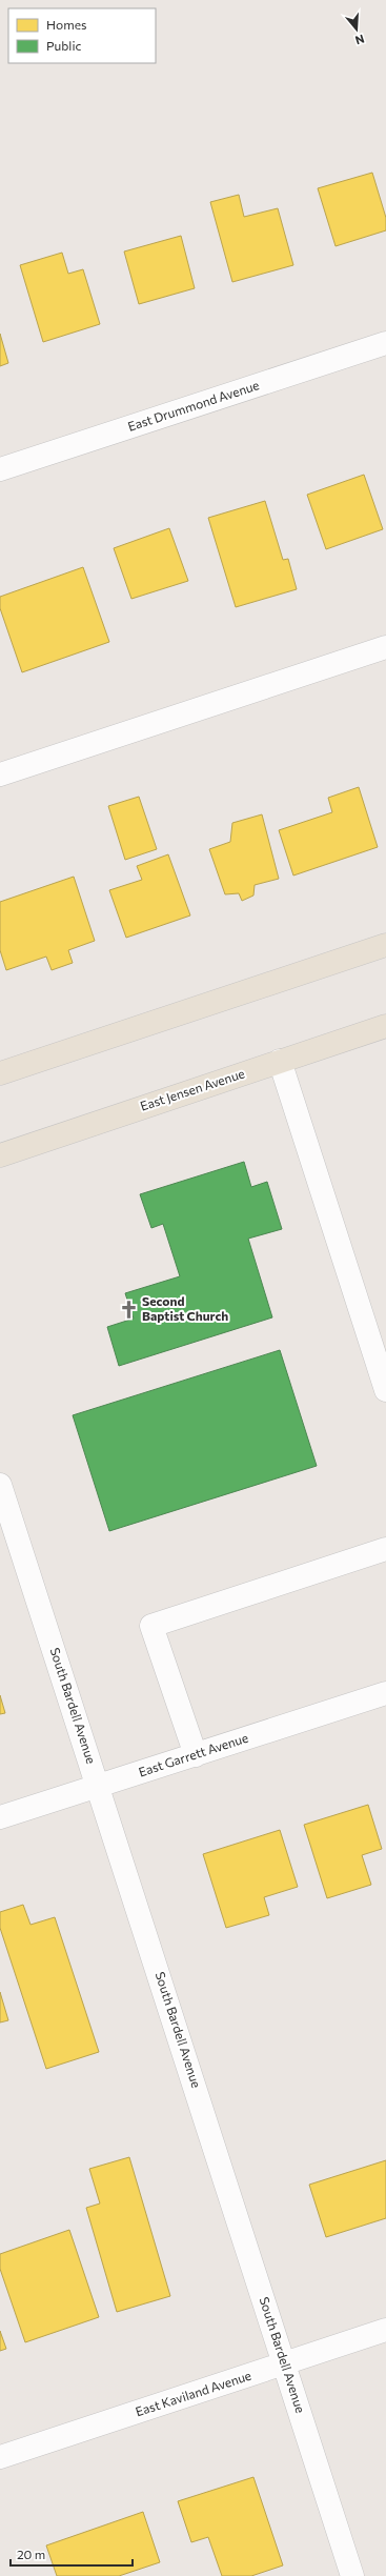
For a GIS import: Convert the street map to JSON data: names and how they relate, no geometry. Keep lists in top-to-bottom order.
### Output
{
  "streets": {
    "main road": ["East Jensen Avenue"],
    "street": [
      "East Drummond Avenue",
      "South Bardell Avenue",
      "East Garrett Avenue",
      "East Kaviland Avenue"
    ]
  },
  "crossings": [
    ["South Bardell Avenue", "East Garrett Avenue"],
    ["South Bardell Avenue", "East Kaviland Avenue"]
  ],
  "places": {
    "church": ["Second Baptist Church"]
  },
  "legend": ["Homes", "Public"],
  "scale_bar": "20 m",
  "north": "bottom"
}
